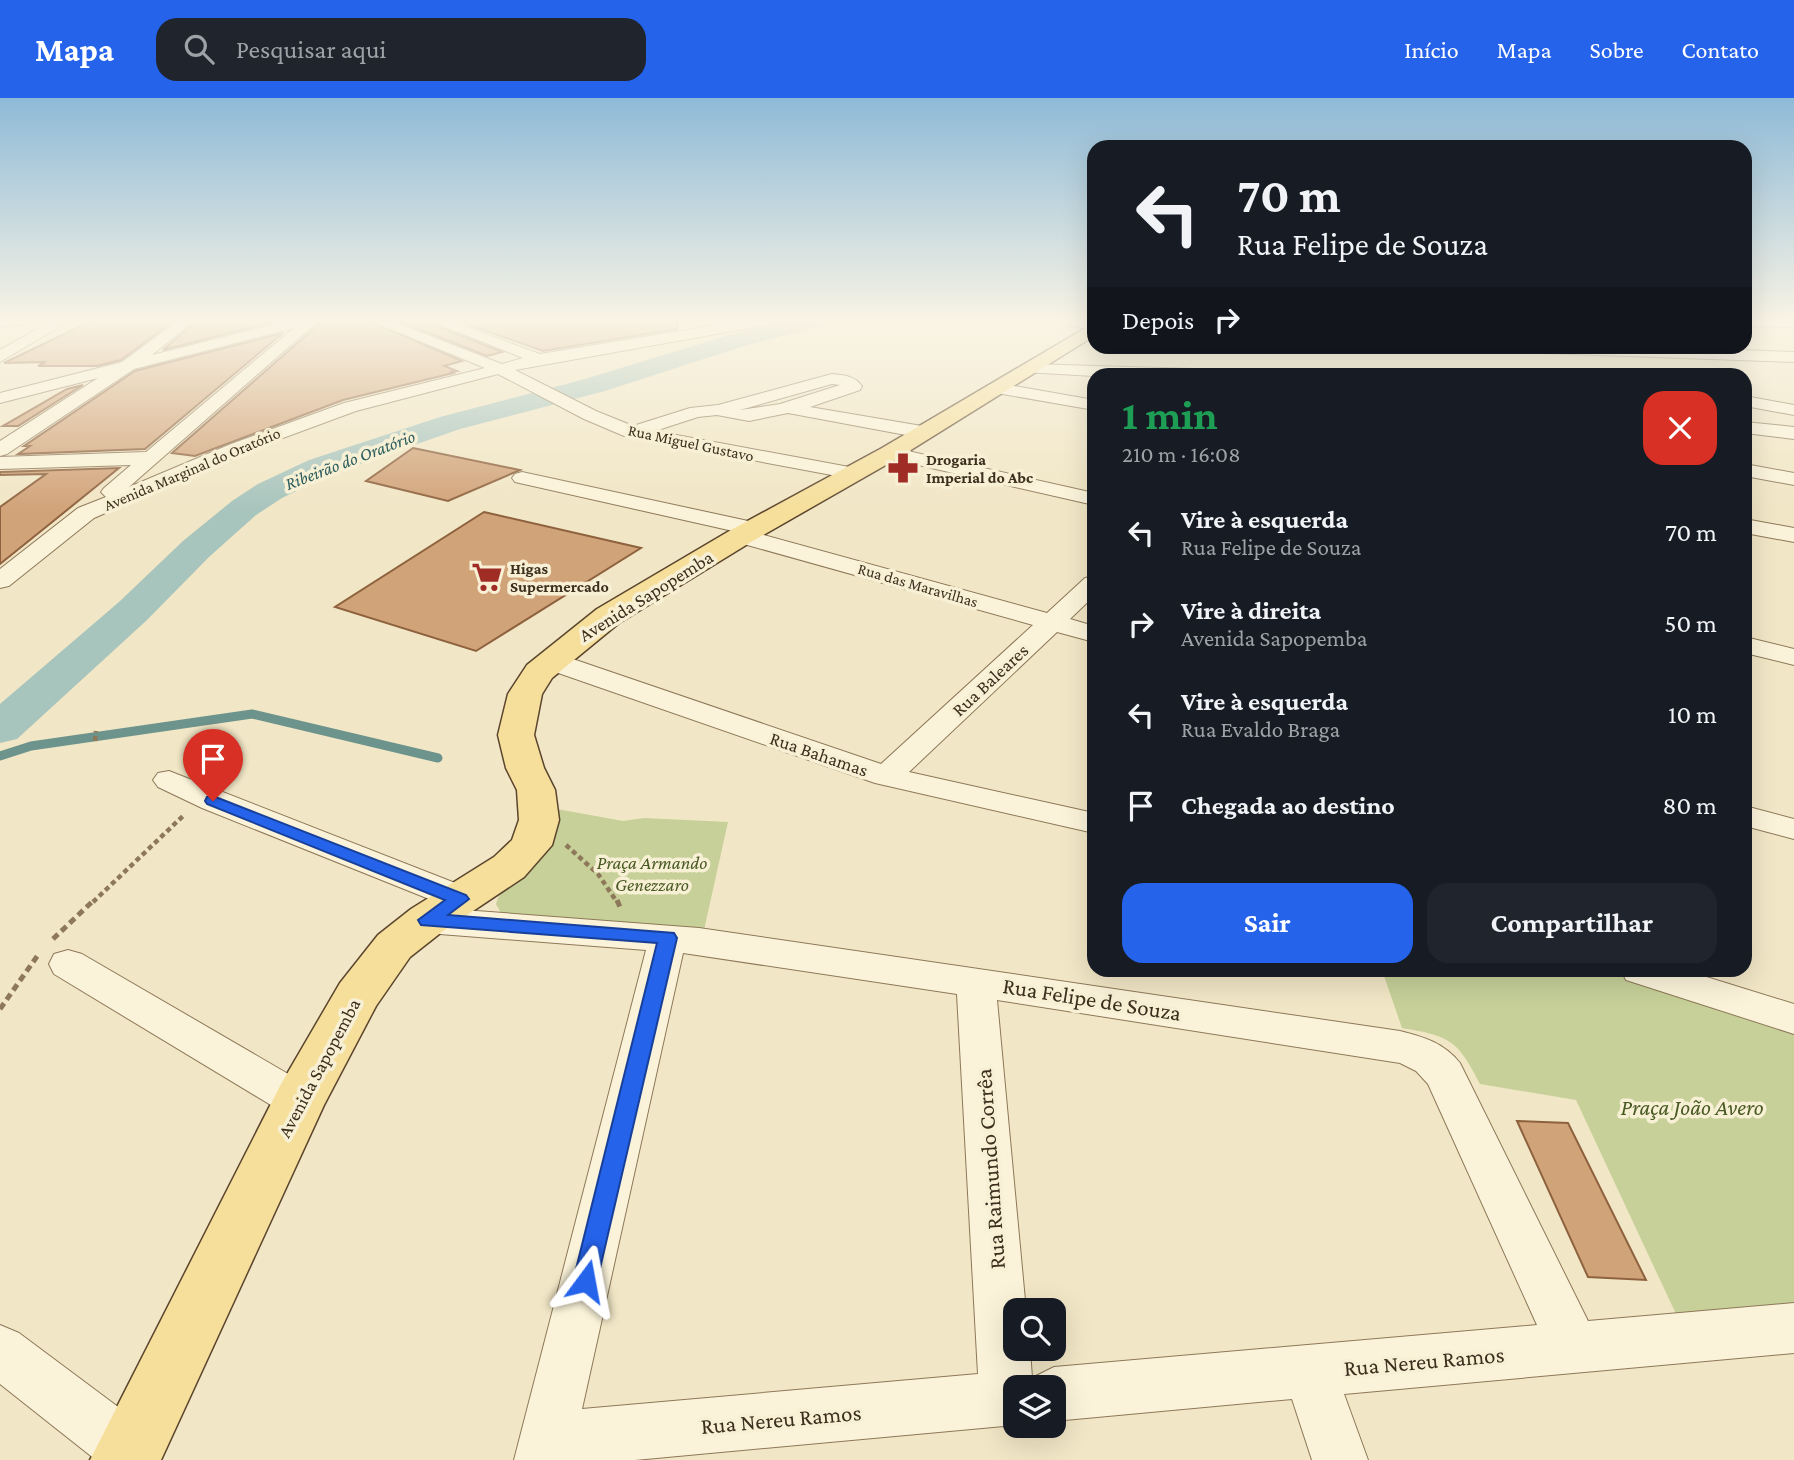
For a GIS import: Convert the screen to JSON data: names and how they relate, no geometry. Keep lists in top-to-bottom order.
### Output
{
  "streets": {
    "main road": ["Avenida Sapopemba"],
    "street": [
      "Rua Miguel Gustavo",
      "Avenida Marginal do Oratório",
      "Rua das Maravilhas",
      "Rua Baleares",
      "Rua Bahamas",
      "Rua Felipe de Souza",
      "Rua Raimundo Corrêa",
      "Rua Nereu Ramos"
    ]
  },
  "crossings": [
    ["Rua Miguel Gustavo", "Avenida Sapopemba"],
    ["Rua das Maravilhas", "Avenida Sapopemba"],
    ["Rua das Maravilhas", "Rua Baleares"],
    ["Avenida Sapopemba", "Rua Bahamas"],
    ["Avenida Sapopemba", "Rua Felipe de Souza"],
    ["Rua Baleares", "Rua Bahamas"],
    ["Rua Felipe de Souza", "Rua Raimundo Corrêa"],
    ["Rua Felipe de Souza", "Rua Nereu Ramos"]
  ],
  "water": ["Ribeirão do Oratório"],
  "parks": ["Praça Armando Genezzaro", "Praça João Avero"],
  "places": {
    "pharmacy": ["Drogaria Imperial do Abc"],
    "supermarket": ["Higas Supermercado"]
  },
  "page": {
    "header": "Mapa",
    "search": "Pesquisar aqui",
    "nav": [
      "Início",
      "Mapa",
      "Sobre",
      "Contato"
    ],
    "turn": ["70 m", "Rua Felipe de Souza"],
    "then": "Depois",
    "heading": ["1 min", "210 m · 16:08"],
    "list": [
      {
        "name": "Vire à esquerda",
        "note": "Rua Felipe de Souza",
        "value": "70 m"
      },
      {
        "name": "Vire à direita",
        "note": "Avenida Sapopemba",
        "value": "50 m"
      },
      {
        "name": "Vire à esquerda",
        "note": "Rua Evaldo Braga",
        "value": "10 m"
      },
      {
        "name": "Chegada ao destino",
        "value": "80 m"
      }
    ],
    "buttons": ["Sair", "Compartilhar"]
  }
}
